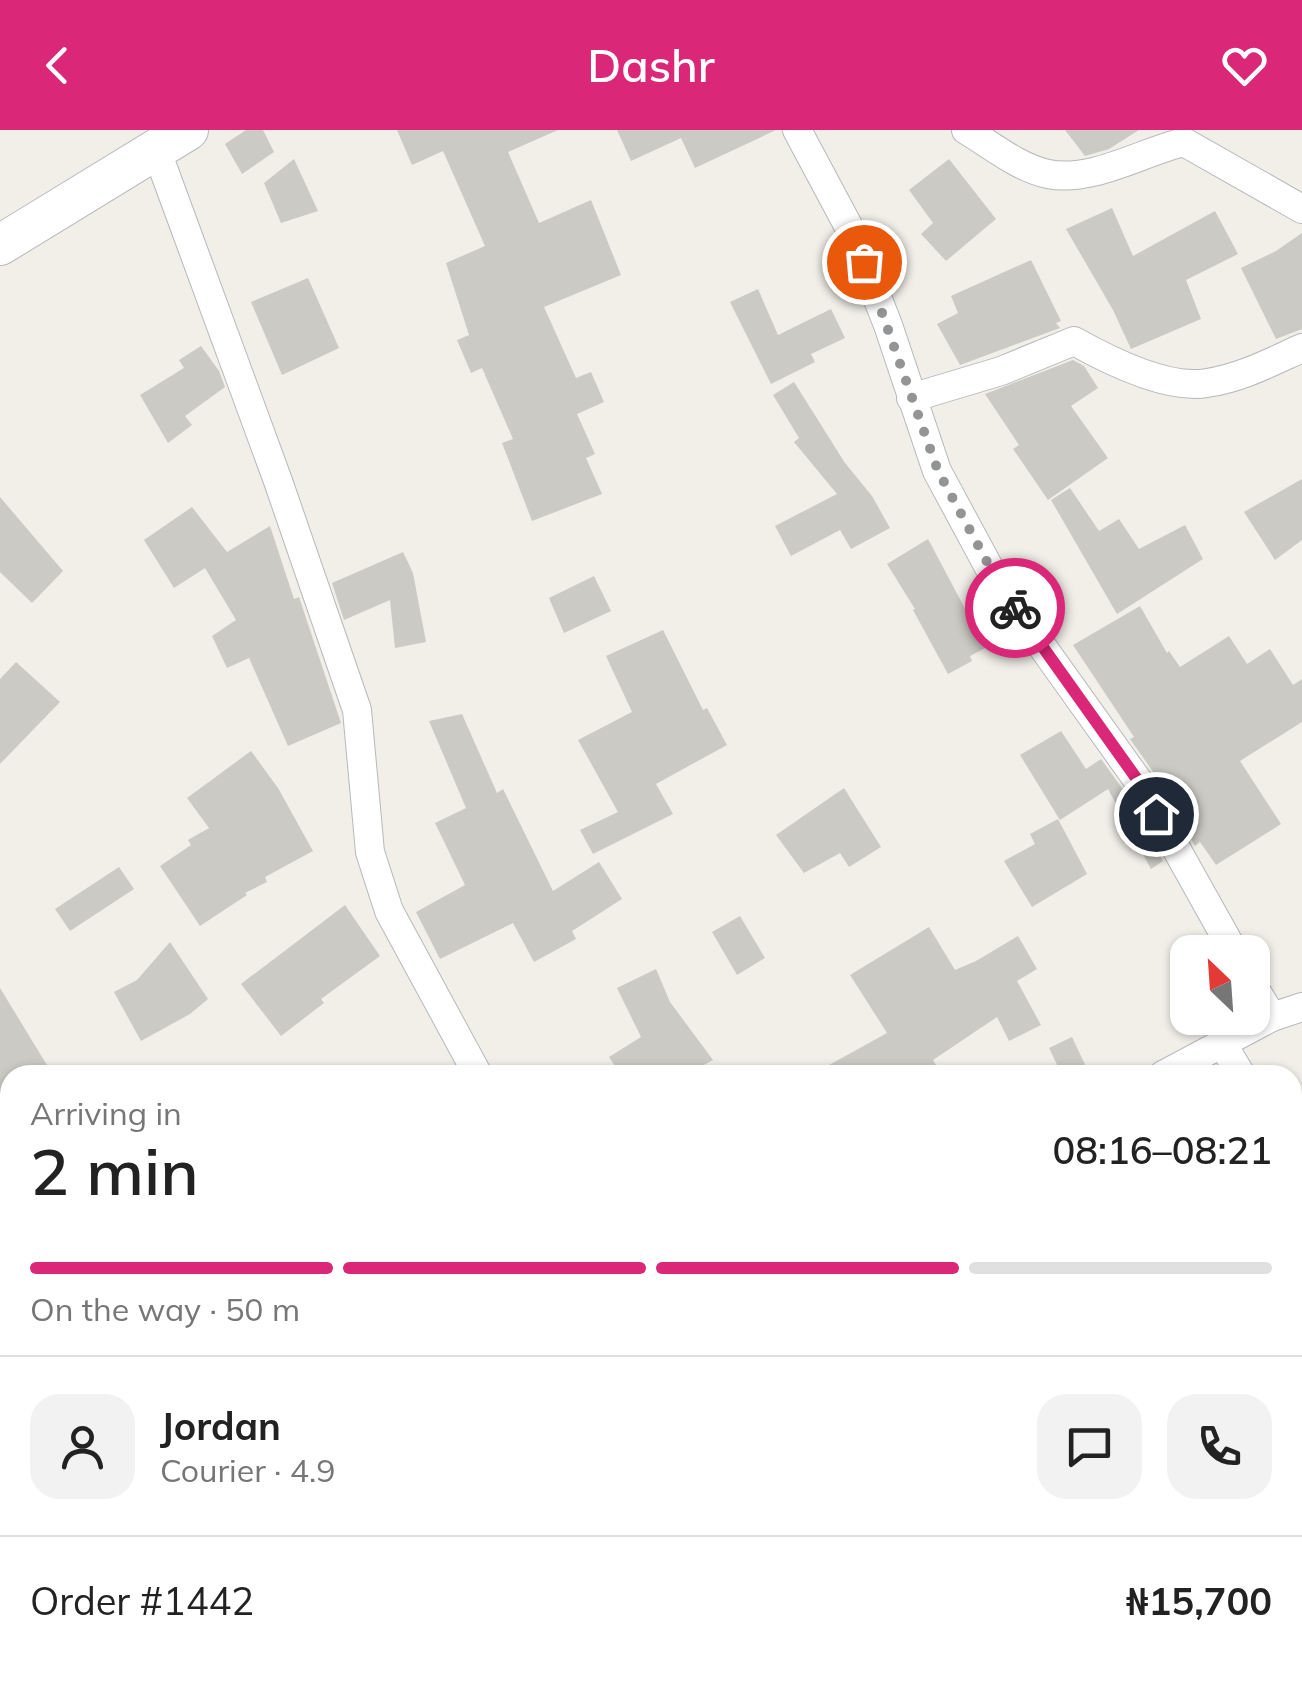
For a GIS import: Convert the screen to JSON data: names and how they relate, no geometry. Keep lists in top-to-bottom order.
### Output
{
  "north": "top left",
  "page": {
    "header": "Dashr",
    "heading": ["2 min", "Arriving in", "08:16–08:21"],
    "panel": [
      "Jordan",
      "Courier · 4.9",
      "Order #1442",
      "₦15,700"
    ],
    "bar": "On the way · 50 m"
  }
}
